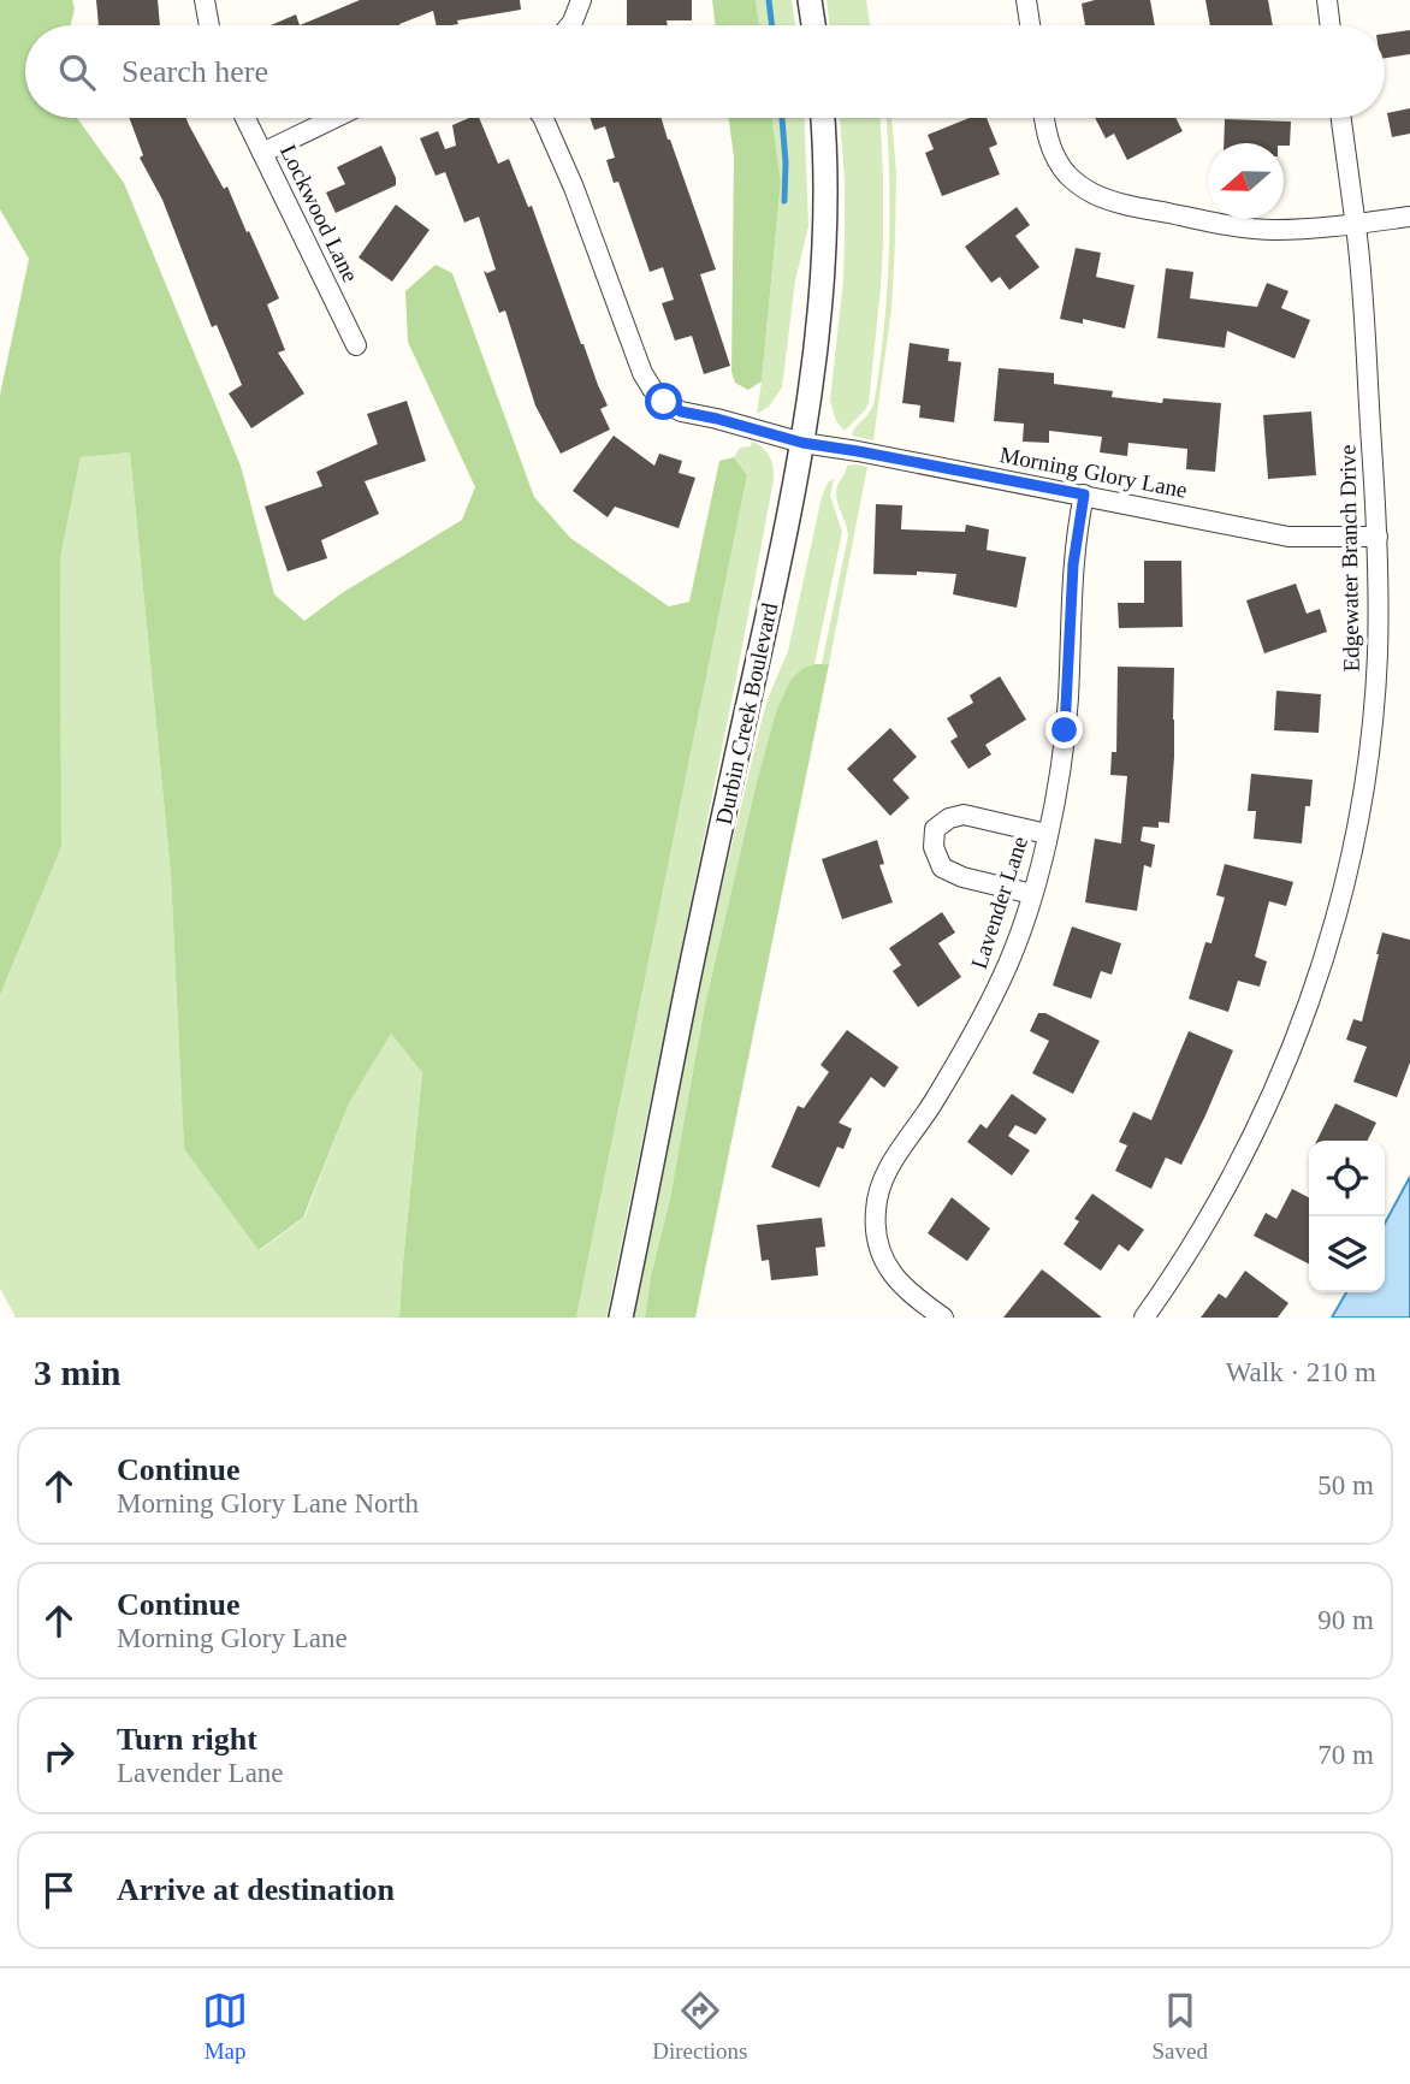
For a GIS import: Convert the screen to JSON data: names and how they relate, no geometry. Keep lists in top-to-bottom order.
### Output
{
  "streets": {
    "street": [
      "Lockwood Lane",
      "Morning Glory Lane",
      "Edgewater Branch Drive",
      "Durbin Creek Boulevard",
      "Lavender Lane"
    ]
  },
  "crossings": [
    ["Morning Glory Lane", "Edgewater Branch Drive"],
    ["Morning Glory Lane", "Durbin Creek Boulevard"],
    ["Morning Glory Lane", "Lavender Lane"]
  ],
  "north": "left",
  "page": {
    "search": "Search here",
    "heading": ["3 min", "Walk · 210 m"],
    "list": [
      ["Continue", "Morning Glory Lane North", "50 m"],
      ["Continue", "Morning Glory Lane", "90 m"],
      ["Turn right", "Lavender Lane", "70 m"],
      "Arrive at destination"
    ],
    "nav": ["Map", "Directions", "Saved"]
  }
}
